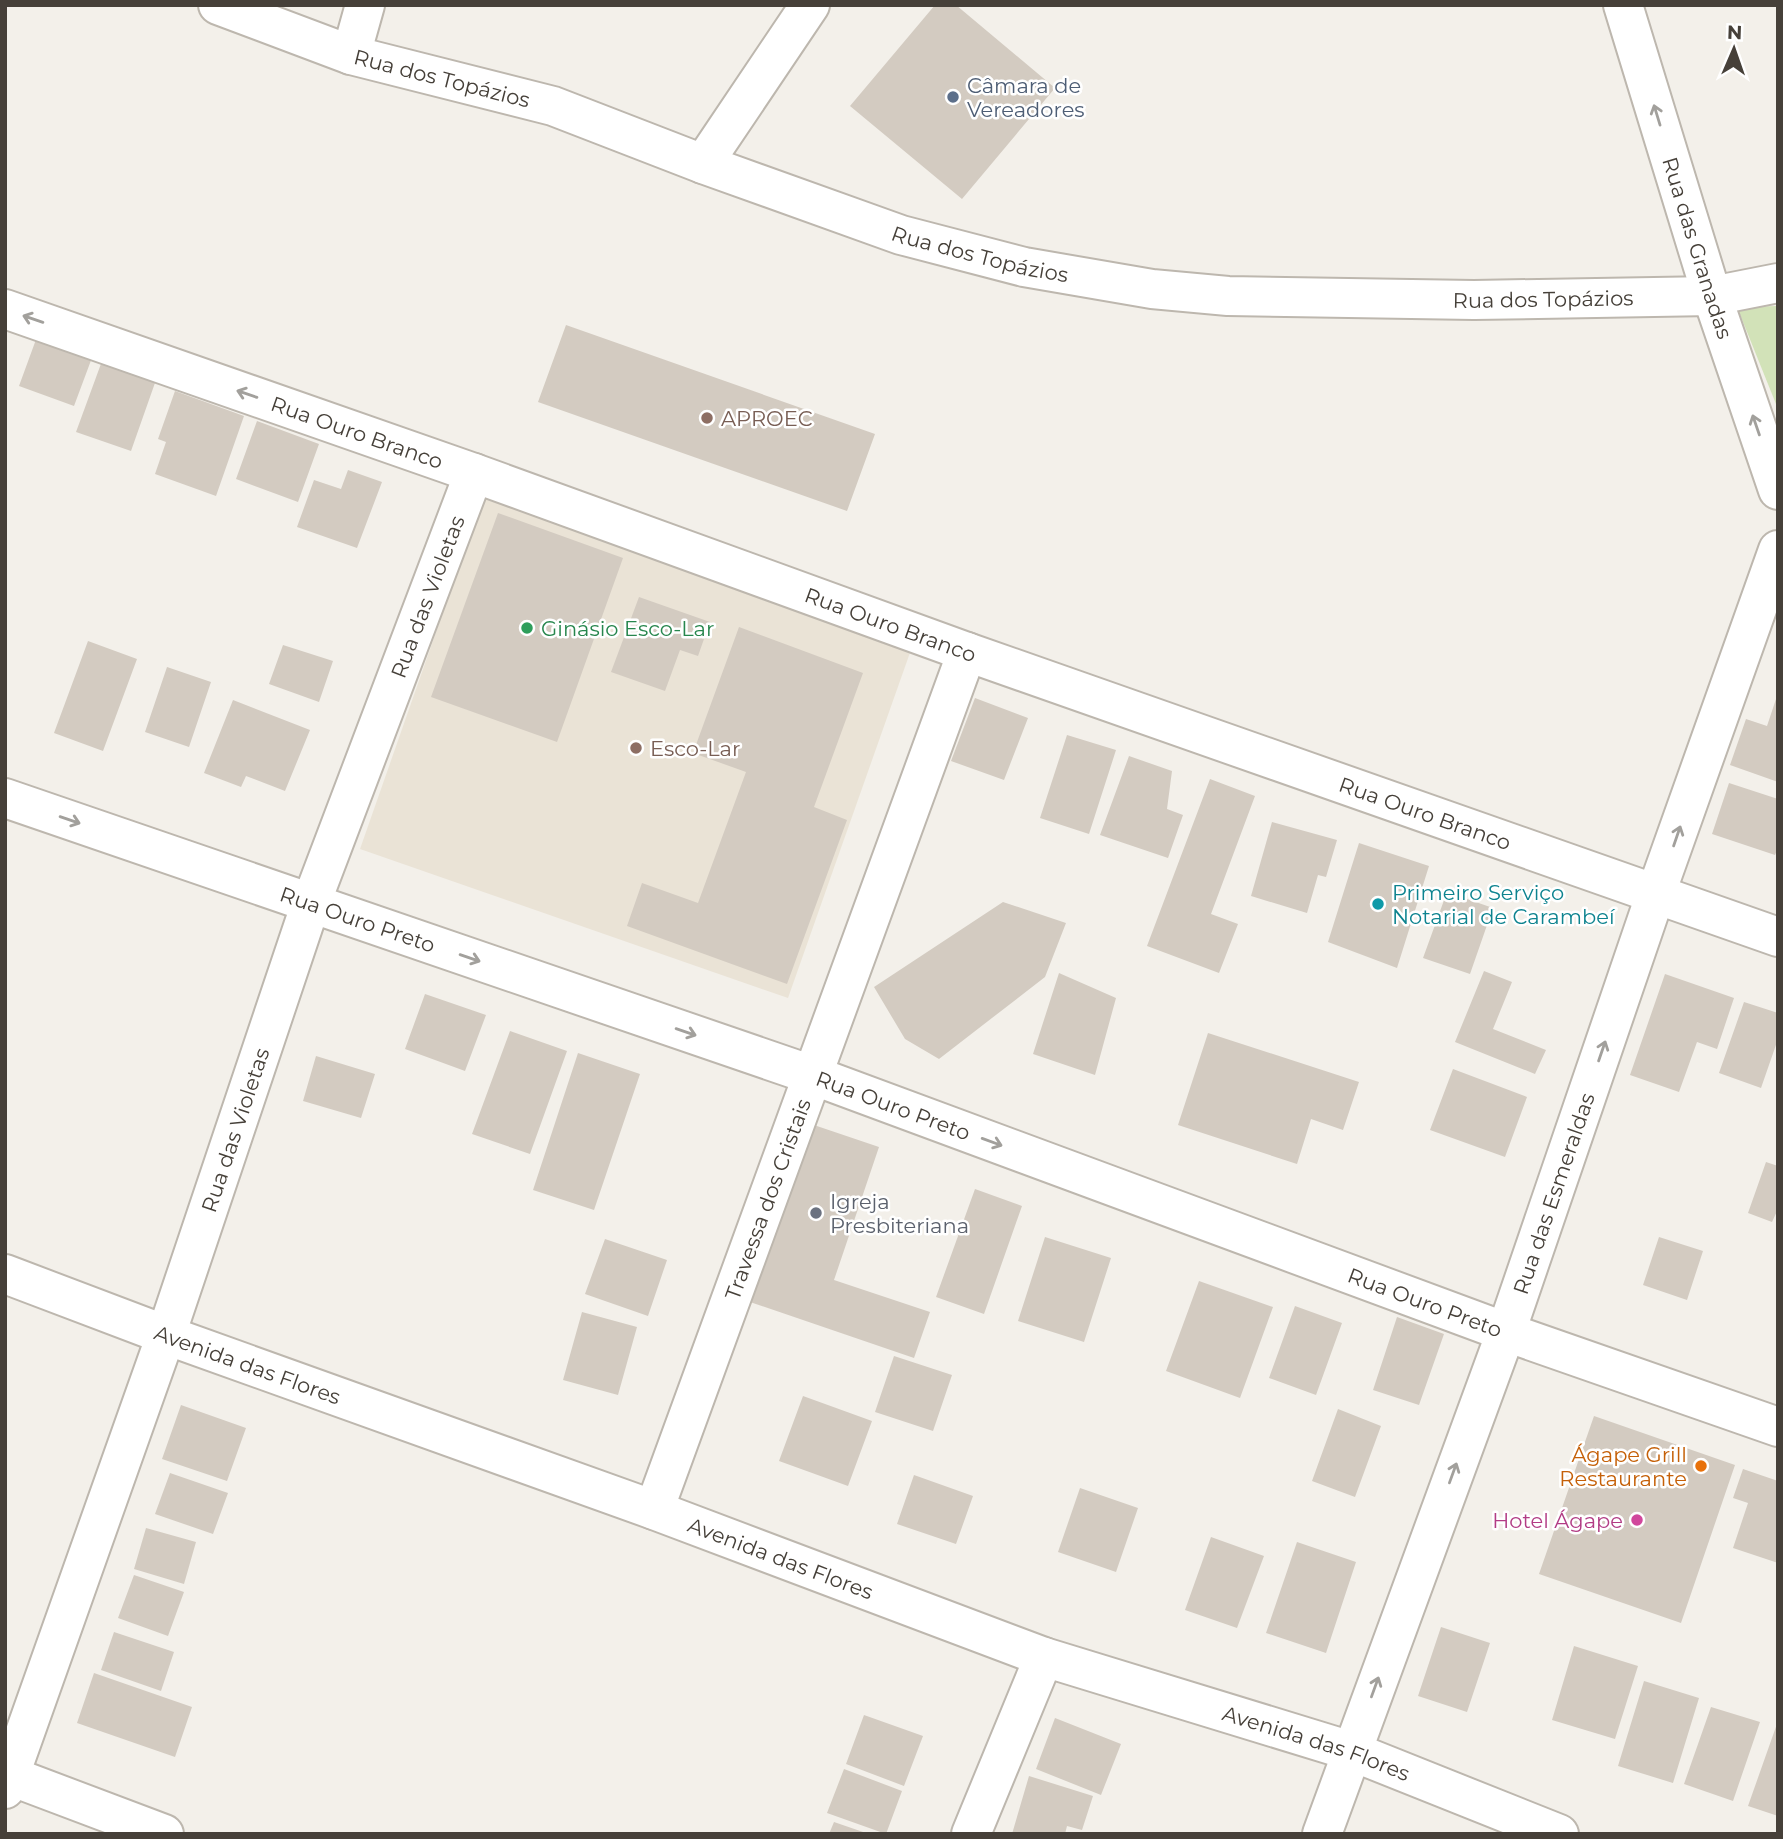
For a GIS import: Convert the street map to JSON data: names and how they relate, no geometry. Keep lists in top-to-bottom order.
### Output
{
  "streets": {
    "street": [
      "Rua dos Topázios",
      "Rua das Granadas",
      "Rua Ouro Branco",
      "Rua das Violetas",
      "Rua Ouro Preto",
      "Rua das Esmeraldas",
      "Travessa dos Cristais",
      "Avenida das Flores"
    ]
  },
  "crossings": [
    ["Rua dos Topázios", "Rua das Granadas"],
    ["Rua Ouro Branco", "Rua das Violetas"],
    ["Rua Ouro Branco", "Rua das Esmeraldas"],
    ["Rua Ouro Branco", "Travessa dos Cristais"],
    ["Rua das Violetas", "Rua Ouro Preto"],
    ["Rua das Violetas", "Avenida das Flores"],
    ["Rua Ouro Preto", "Rua das Esmeraldas"],
    ["Rua Ouro Preto", "Travessa dos Cristais"],
    ["Rua das Esmeraldas", "Avenida das Flores"],
    ["Travessa dos Cristais", "Avenida das Flores"]
  ],
  "one_way": ["Rua das Granadas", "Rua Ouro Preto", "Rua das Esmeraldas"],
  "places": [
    "Câmara de Vereadores",
    "APROEC",
    "Ginásio Esco-Lar",
    "Esco-Lar",
    "Primeiro Serviço Notarial de Carambeí",
    "Igreja Presbiteriana",
    "Ágape Grill Restaurante",
    "Hotel Ágape"
  ],
  "north": "top"
}
